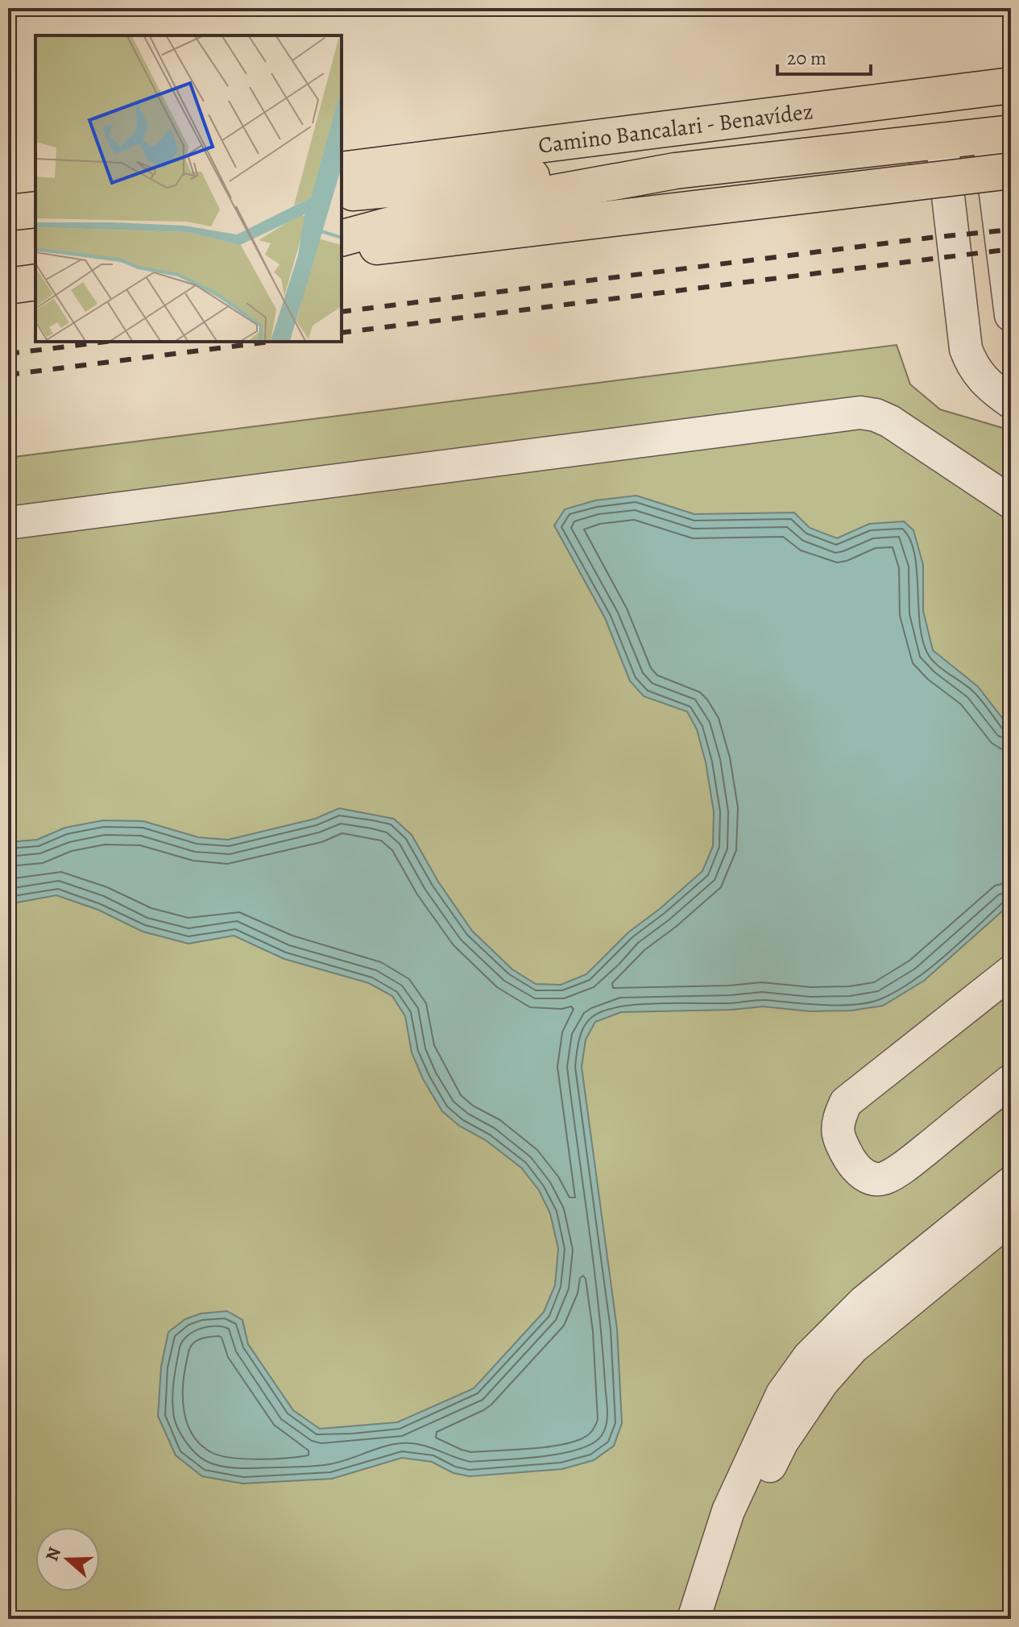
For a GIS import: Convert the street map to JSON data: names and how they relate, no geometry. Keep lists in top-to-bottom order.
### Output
{
  "streets": {
    "main road": ["Camino Bancalari - Benavídez"]
  },
  "scale_bar": "20 m",
  "north": "left"
}
